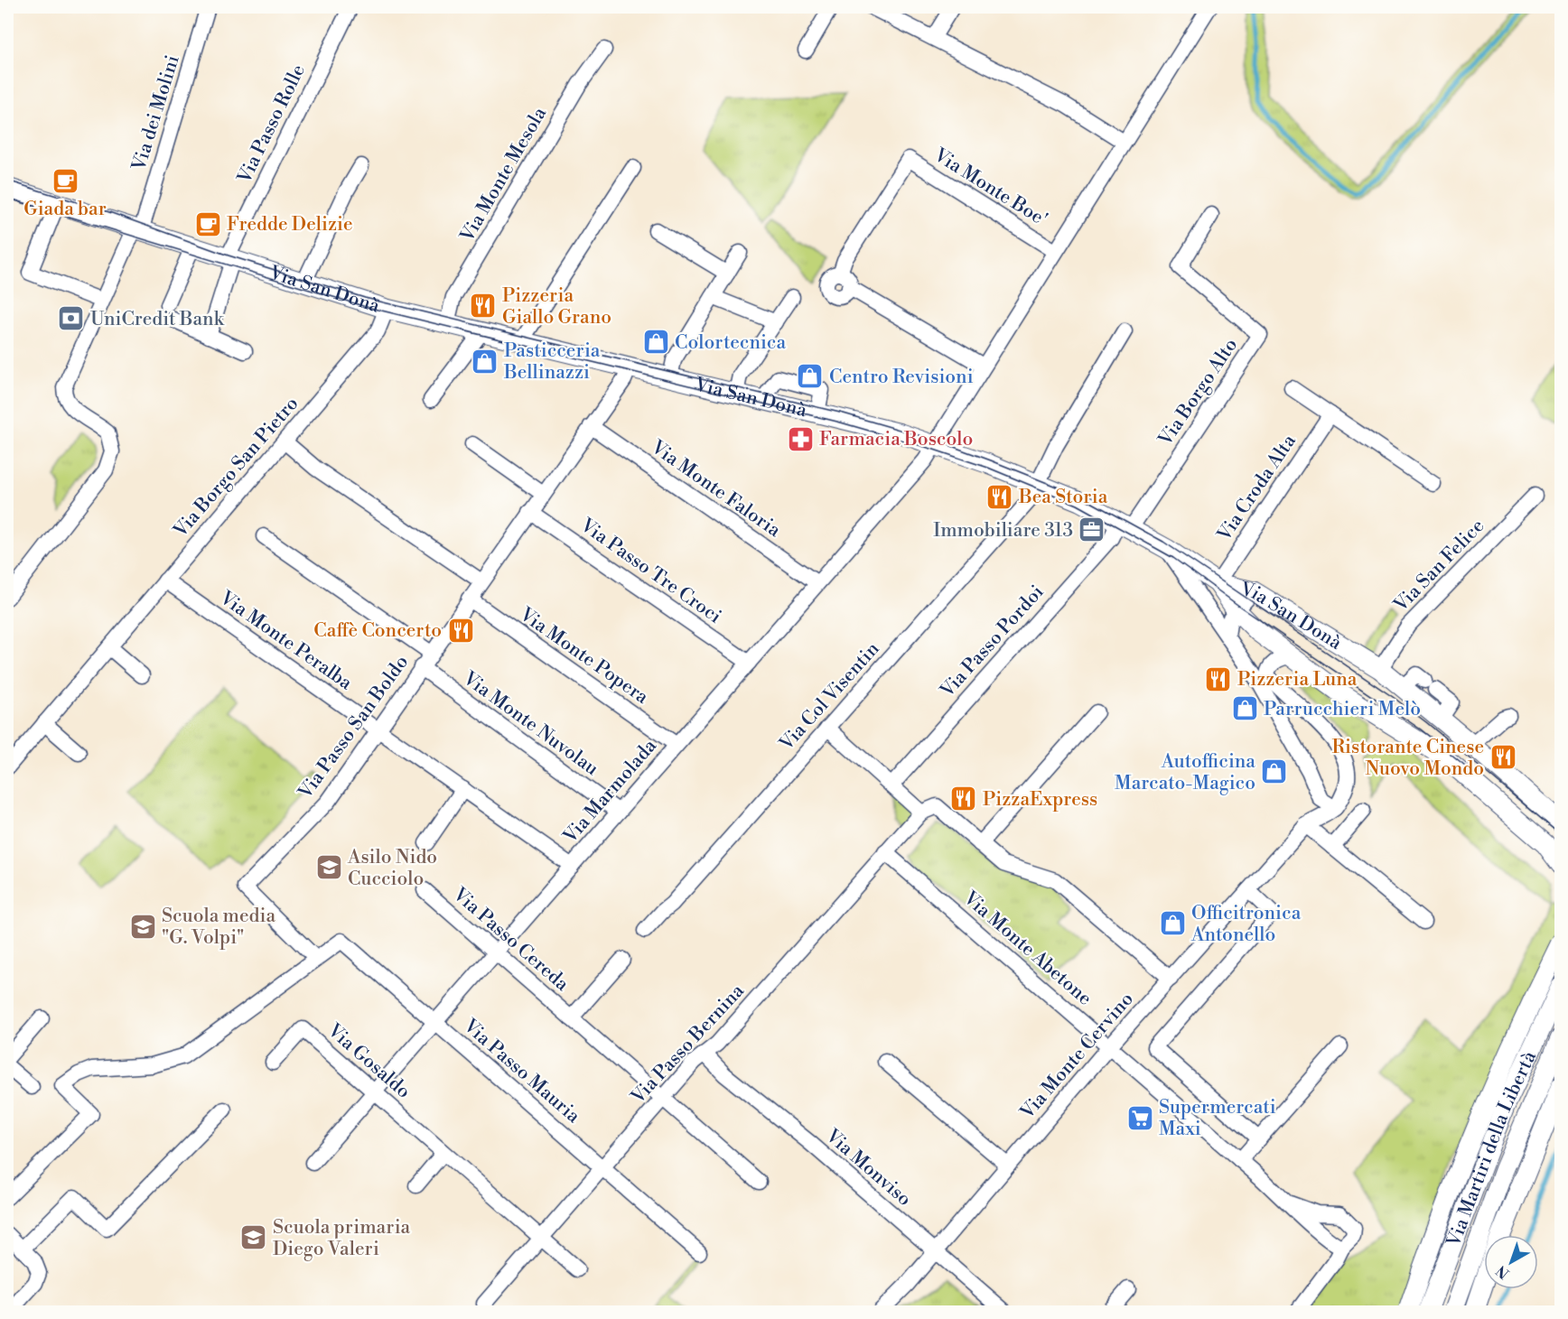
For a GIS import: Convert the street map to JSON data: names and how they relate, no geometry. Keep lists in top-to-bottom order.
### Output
{
  "streets": {
    "main road": ["Via San Donà", "Via Martiri della Libertà"],
    "street": [
      "Via dei Molini",
      "Via Passo Rolle",
      "Via Monte Mesola",
      "Via Monte Boe'",
      "Via Borgo Alto",
      "Via Borgo San Pietro",
      "Via Croda Alta",
      "Via Monte Faloria",
      "Via San Felice",
      "Via Passo Tre Croci",
      "Via Monte Peralba",
      "Via Passo Pordoi",
      "Via Monte Popera",
      "Via Col Visentin",
      "Via Monte Nuvolau",
      "Via Passo San Boldo",
      "Via Marmolada",
      "Via Passo Cereda",
      "Via Monte Abetone",
      "Via Passo Bernina",
      "Via Monte Cervino",
      "Via Gosaldo",
      "Via Passo Mauria",
      "Via Monviso"
    ]
  },
  "crossings": [
    ["Via dei Molini", "Via San Donà"],
    ["Via Passo Rolle", "Via San Donà"],
    ["Via Monte Mesola", "Via San Donà"],
    ["Via Monte Boe'", "Via San Donà"],
    ["Via Monte Boe'", "Via Marmolada"],
    ["Via San Donà", "Via Borgo Alto"],
    ["Via San Donà", "Via Borgo San Pietro"],
    ["Via San Donà", "Via Croda Alta"],
    ["Via San Donà", "Via San Felice"],
    ["Via San Donà", "Via Passo Pordoi"],
    ["Via San Donà", "Via Col Visentin"],
    ["Via San Donà", "Via Passo San Boldo"],
    ["Via San Donà", "Via Marmolada"],
    ["Via Borgo Alto", "Via Passo Pordoi"],
    ["Via Borgo San Pietro", "Via Monte Peralba"],
    ["Via Monte Faloria", "Via Passo San Boldo"],
    ["Via Monte Faloria", "Via Marmolada"],
    ["Via Passo Tre Croci", "Via Passo San Boldo"],
    ["Via Passo Tre Croci", "Via Marmolada"],
    ["Via Monte Peralba", "Via Passo San Boldo"],
    ["Via Monte Peralba", "Via Marmolada"],
    ["Via Monte Popera", "Via Passo San Boldo"],
    ["Via Monte Popera", "Via Marmolada"],
    ["Via Monte Nuvolau", "Via Passo San Boldo"],
    ["Via Monte Nuvolau", "Via Marmolada"],
    ["Via Passo San Boldo", "Via Passo Mauria"],
    ["Via Marmolada", "Via Passo Cereda"],
    ["Via Marmolada", "Via Gosaldo"],
    ["Via Marmolada", "Via Passo Mauria"],
    ["Via Passo Cereda", "Via Passo Bernina"],
    ["Via Monte Abetone", "Via Passo Bernina"],
    ["Via Monte Abetone", "Via Monte Cervino"],
    ["Via Passo Bernina", "Via Gosaldo"],
    ["Via Passo Bernina", "Via Passo Mauria"],
    ["Via Passo Bernina", "Via Monviso"],
    ["Via Monte Cervino", "Via Monviso"]
  ],
  "places": {
    "cafe": ["Giada bar", "Fredde Delizie"],
    "restaurant": [
      "Pizzeria Giallo Grano",
      "Bea Storia",
      "Caffè Concerto",
      "Pizzeria Luna",
      "Ristorante Cinese Nuovo Mondo",
      "PizzaExpress"
    ],
    "bank": ["UniCredit Bank"],
    "shop": [
      "Colortecnica",
      "Pasticceria Bellinazzi",
      "Centro Revisioni",
      "Parrucchieri Melò",
      "Autofficina Marcato-Magico",
      "Officitronica Antonello"
    ],
    "pharmacy": ["Farmacia Boscolo"],
    "office": ["Immobiliare 313"],
    "school or university": ["Asilo Nido Cucciolo", "Scuola media \"G. Volpi\"", "Scuola primaria Diego Valeri"],
    "supermarket": ["Supermercati Maxi"]
  },
  "north": "bottom left"
}
